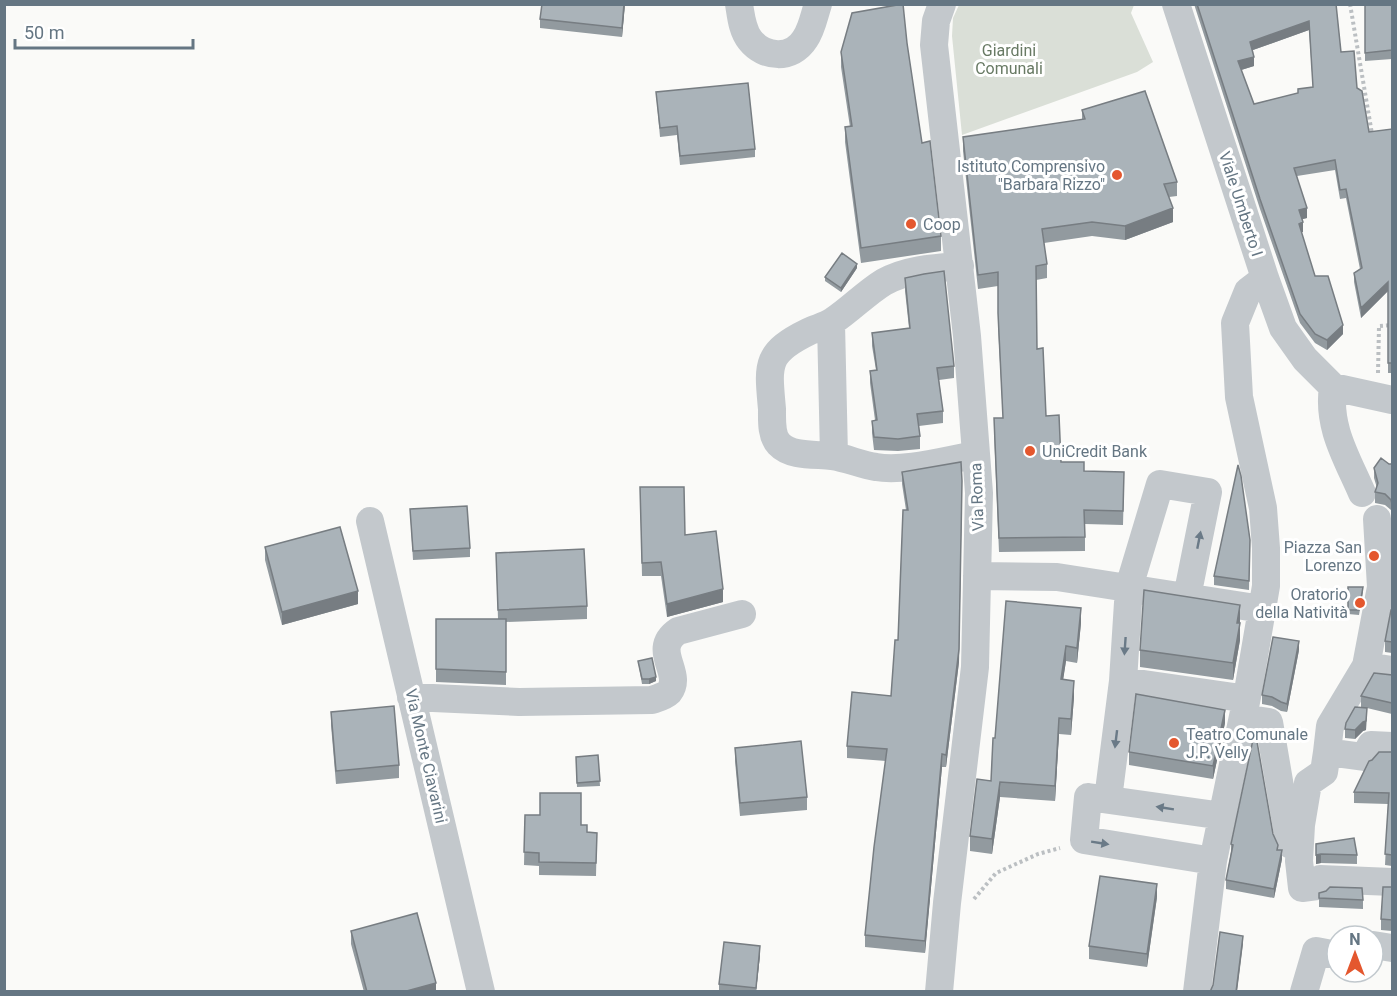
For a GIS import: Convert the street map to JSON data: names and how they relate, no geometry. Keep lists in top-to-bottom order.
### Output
{
  "streets": {
    "street": ["Viale Umberto I", "Via Roma", "Via Monte Ciavarini"]
  },
  "parks": ["Giardini Comunali"],
  "places": [
    "Istituto Comprensivo \"Barbara Rizzo\"",
    "Coop",
    "UniCredit Bank",
    "Piazza San Lorenzo",
    "Oratorio della Natività",
    "Teatro Comunale J.P. Velly"
  ],
  "scale_bar": "50 m",
  "north": "top"
}
